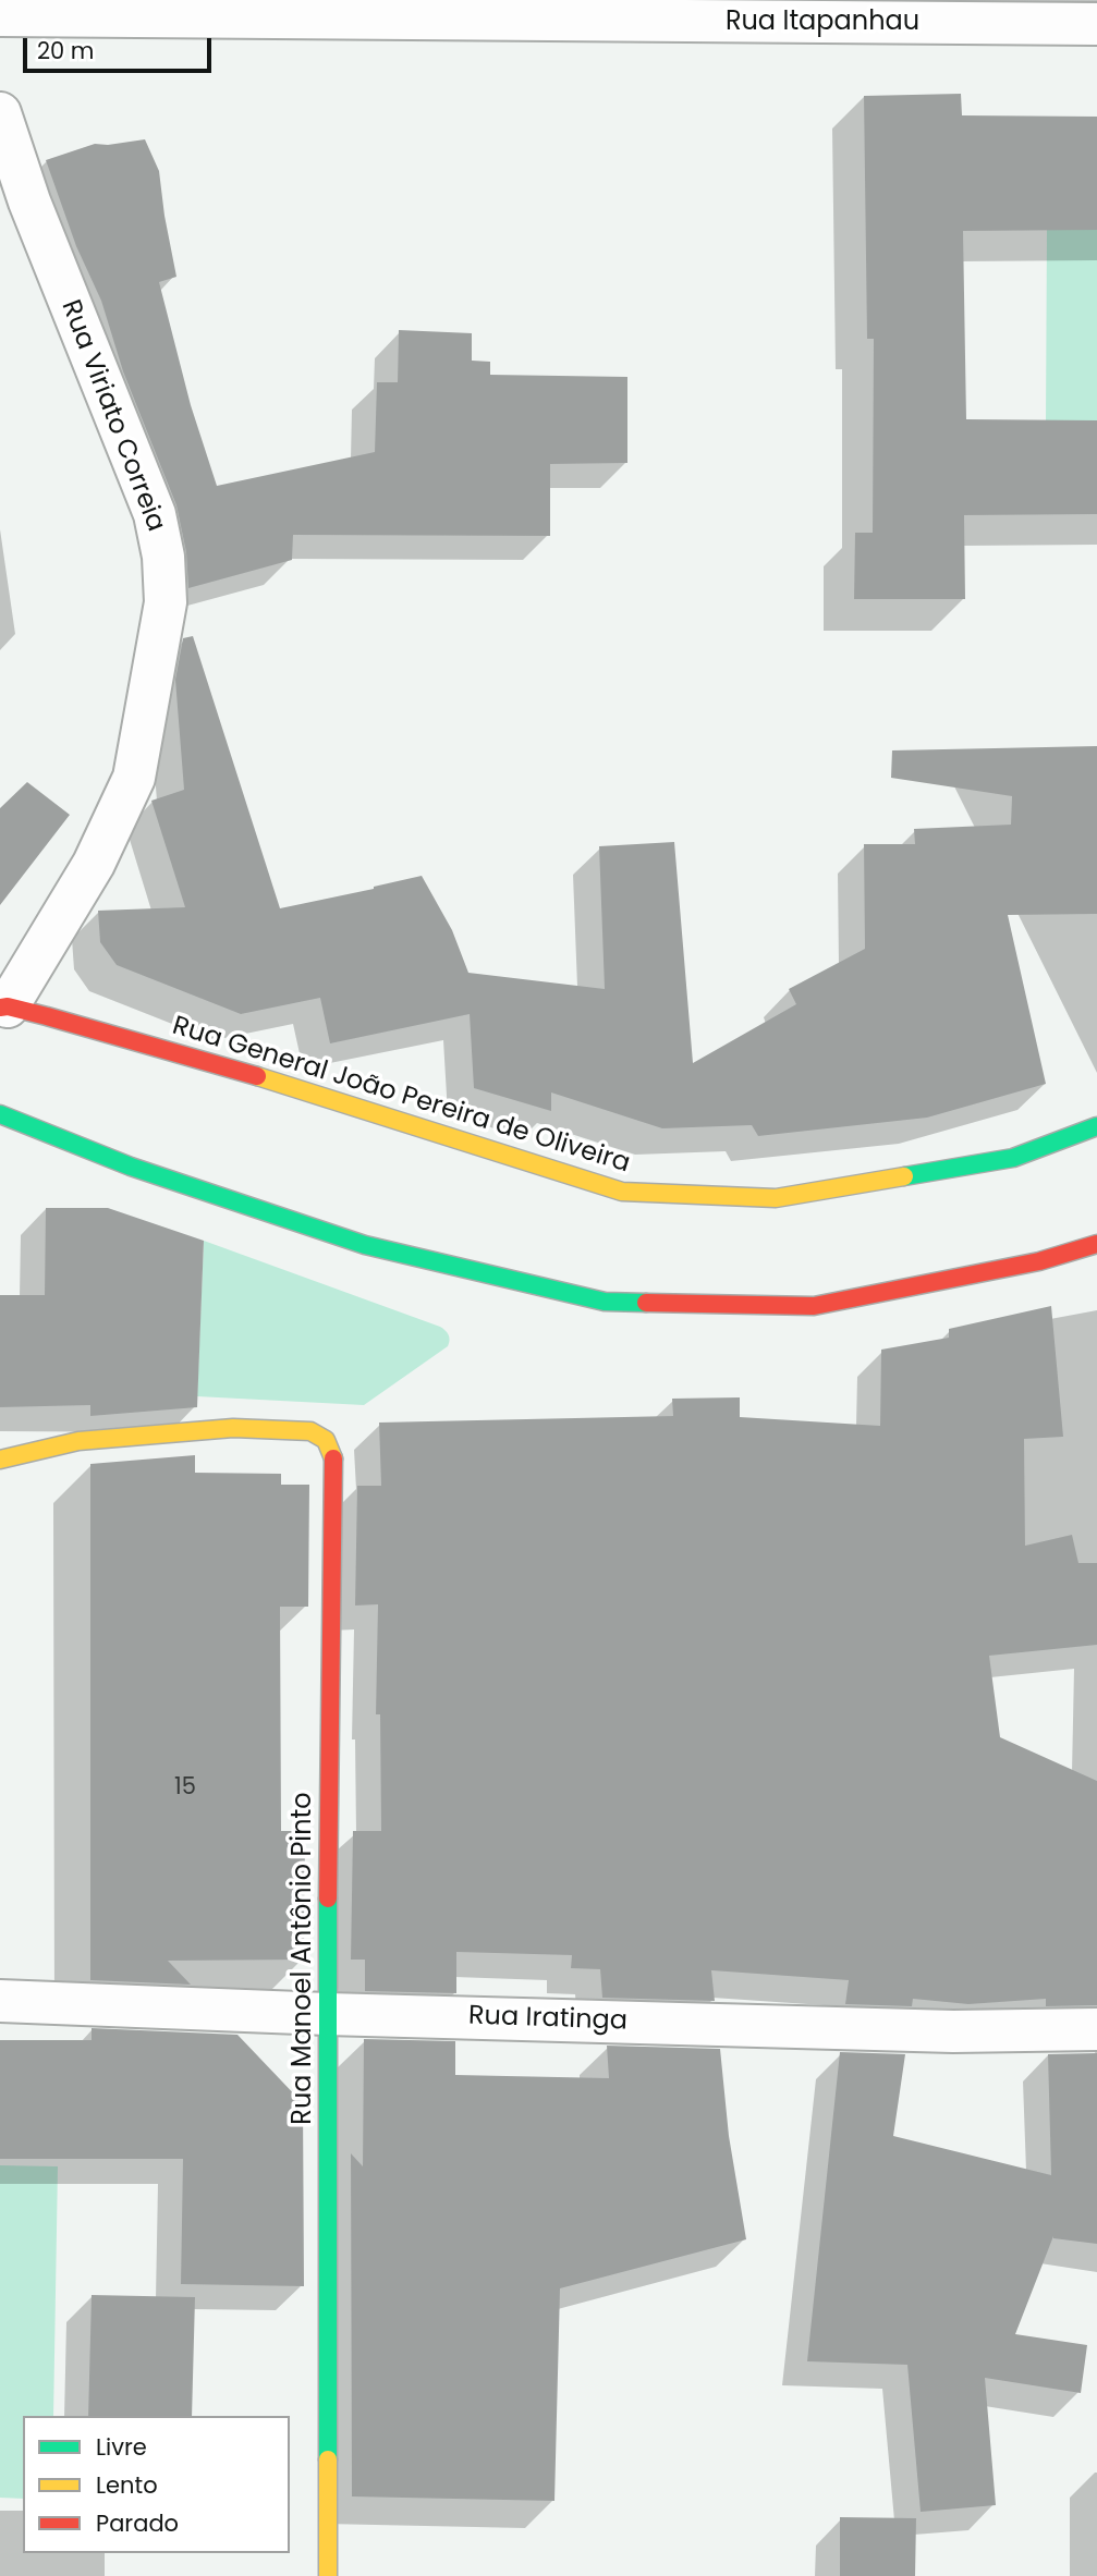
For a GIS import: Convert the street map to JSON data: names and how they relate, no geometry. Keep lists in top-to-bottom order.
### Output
{
  "streets": {
    "main road": ["Rua General João Pereira de Oliveira", "Rua Manoel Antônio Pinto"],
    "street": ["Rua Itapanhau", "Rua Viriato Correia", "Rua Iratinga"]
  },
  "crossings": [
    ["Rua Viriato Correia", "Rua General João Pereira de Oliveira"],
    ["Rua Manoel Antônio Pinto", "Rua Iratinga"]
  ],
  "house_numbers": ["15"],
  "legend": ["Livre", "Lento", "Parado"],
  "scale_bar": "20 m"
}
